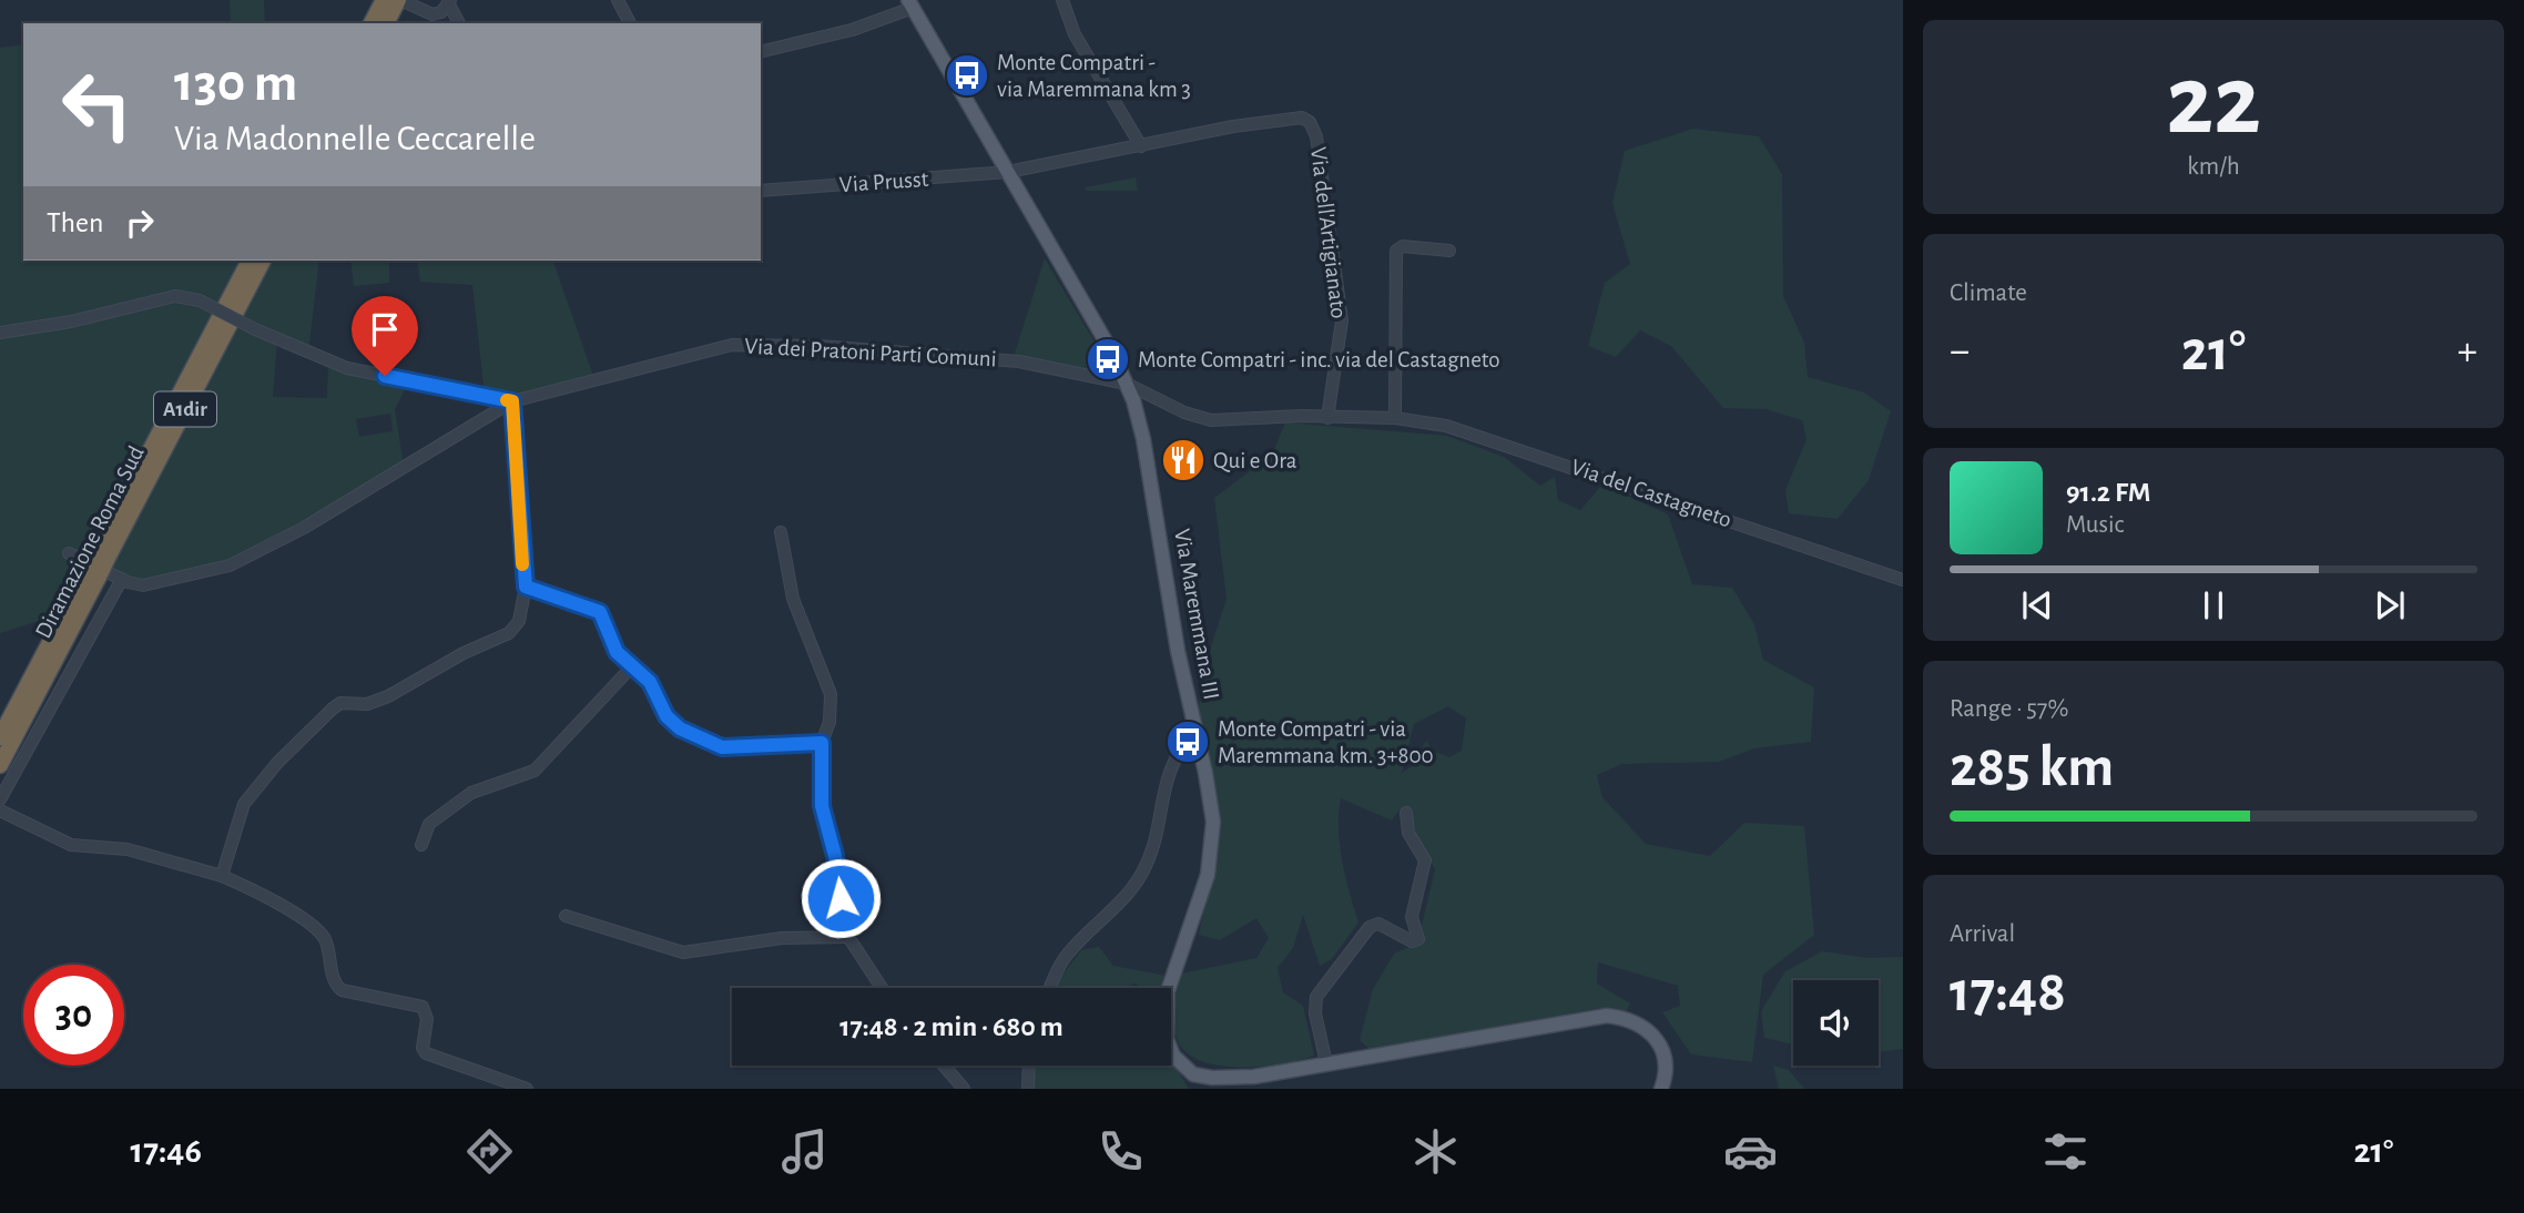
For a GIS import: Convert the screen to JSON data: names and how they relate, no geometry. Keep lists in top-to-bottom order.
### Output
{
  "streets": {
    "highway": ["A1dir", "Diramazione Roma Sud"],
    "main road": ["Via Maremmana III"],
    "street": [
      "Via Prusst",
      "Via dell'Artigianato",
      "Via dei Pratoni Parti Comuni",
      "Via del Castagneto"
    ]
  },
  "crossings": [
    ["Via Prusst", "Via dell'Artigianato"],
    ["Via Prusst", "Via Maremmana III"],
    ["Via dell'Artigianato", "Via del Castagneto"],
    ["Via dell'Artigianato", "Via Maremmana III"],
    ["Via dei Pratoni Parti Comuni", "Via del Castagneto"],
    ["Via dei Pratoni Parti Comuni", "Via Maremmana III"],
    ["Via del Castagneto", "Via Maremmana III"]
  ],
  "places": {
    "bus stop": ["Monte Compatri - via Maremmana km 3", "Monte Compatri - inc. via del Castagneto", "Monte Compatri - via Maremmana km. 3+800"],
    "restaurant": ["Qui e Ora"]
  },
  "page": {
    "tile": [
      ["22", "km/h"],
      "Climate",
      ["Range · 57%", "285 km"],
      ["Arrival", "17:48"]
    ],
    "turn": ["130 m", "Via Madonnelle Ceccarelle"],
    "then": "Then",
    "heat": ["−", "21°", "+"],
    "song": ["91.2 FM", "Music"],
    "limit": "30",
    "trip": "17:48 · 2 min · 680 m",
    "tabs": ["17:46", "21°"]
  }
}
